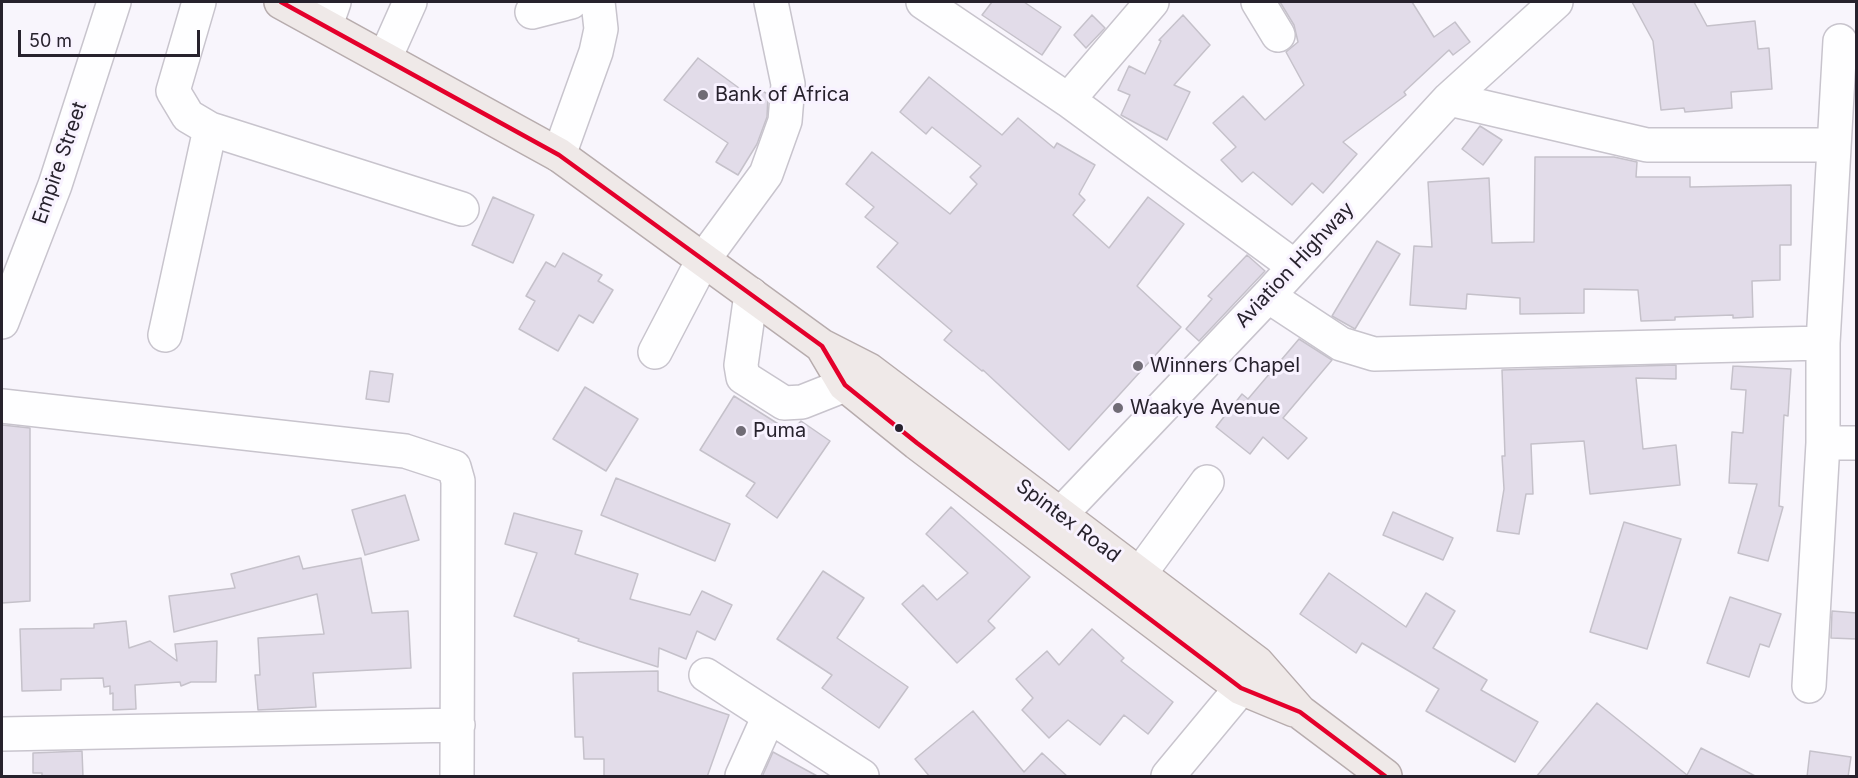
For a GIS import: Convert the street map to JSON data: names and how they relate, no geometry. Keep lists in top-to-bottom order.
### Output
{
  "streets": {
    "main road": ["Spintex Road"],
    "street": ["Empire Street", "Aviation Highway"]
  },
  "crossings": [
    ["Aviation Highway", "Spintex Road"]
  ],
  "places": [
    "Bank of Africa",
    "Winners Chapel",
    "Waakye Avenue",
    "Puma"
  ],
  "scale_bar": "50 m"
}
